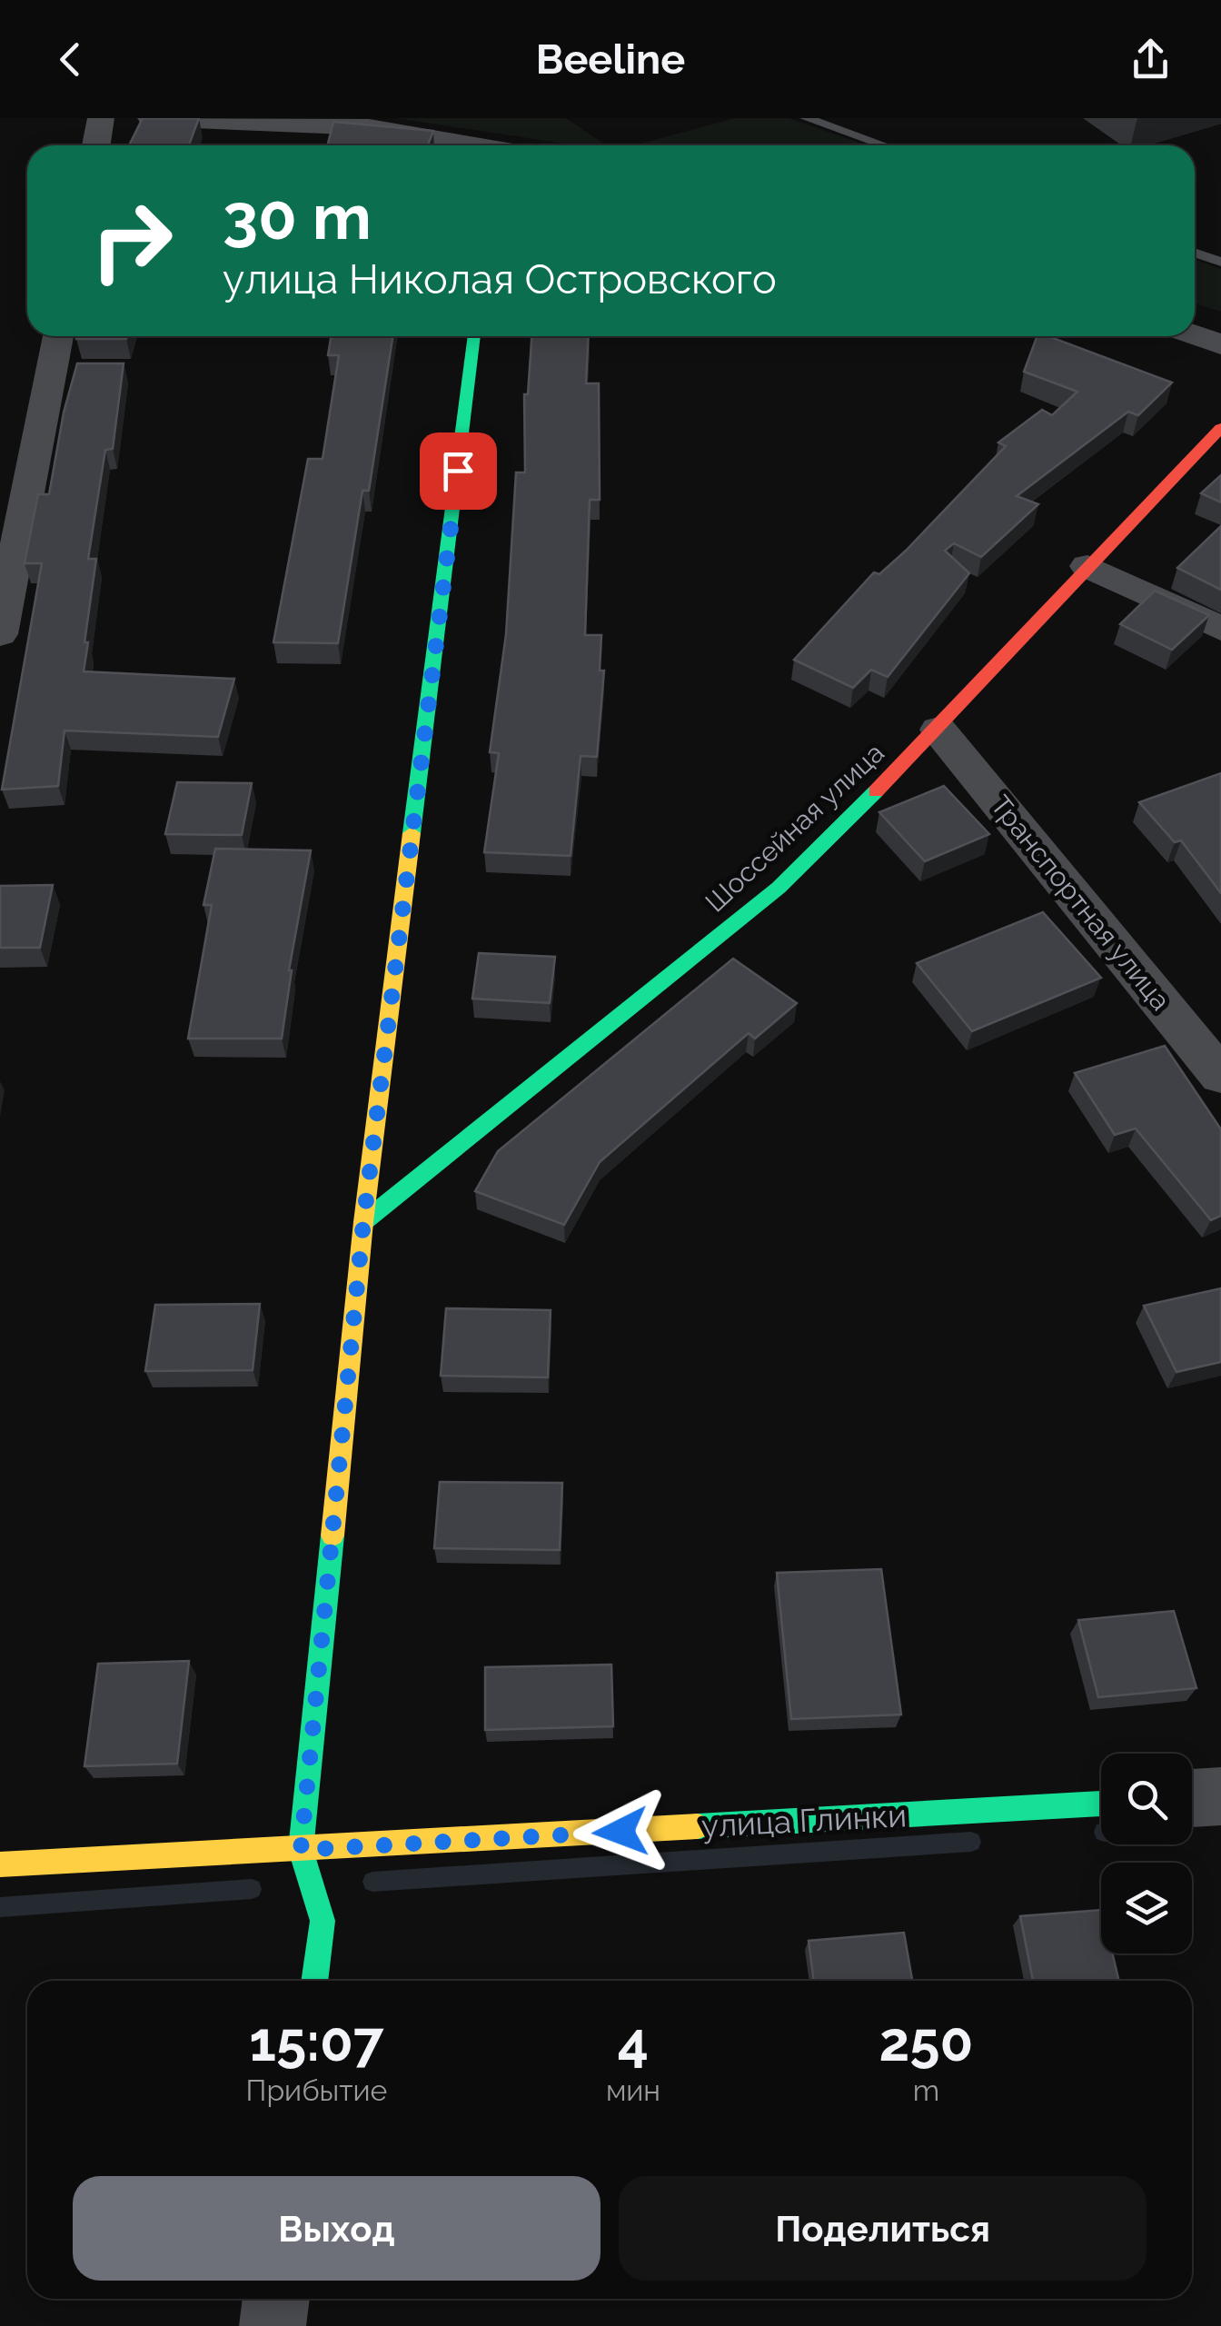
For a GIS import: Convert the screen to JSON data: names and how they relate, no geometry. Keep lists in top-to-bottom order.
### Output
{
  "streets": {
    "street": ["Шоссейная улица", "Транспортная улица", "улица Глинки"]
  },
  "crossings": [
    ["Шоссейная улица", "Транспортная улица"]
  ],
  "page": {
    "header": "Beeline",
    "turn": ["30 m", "улица Николая Островского"],
    "eta": [
      "15:07",
      "Прибытие",
      "4",
      "мин",
      "250",
      "m"
    ],
    "buttons": ["Выход", "Поделиться"]
  }
}
